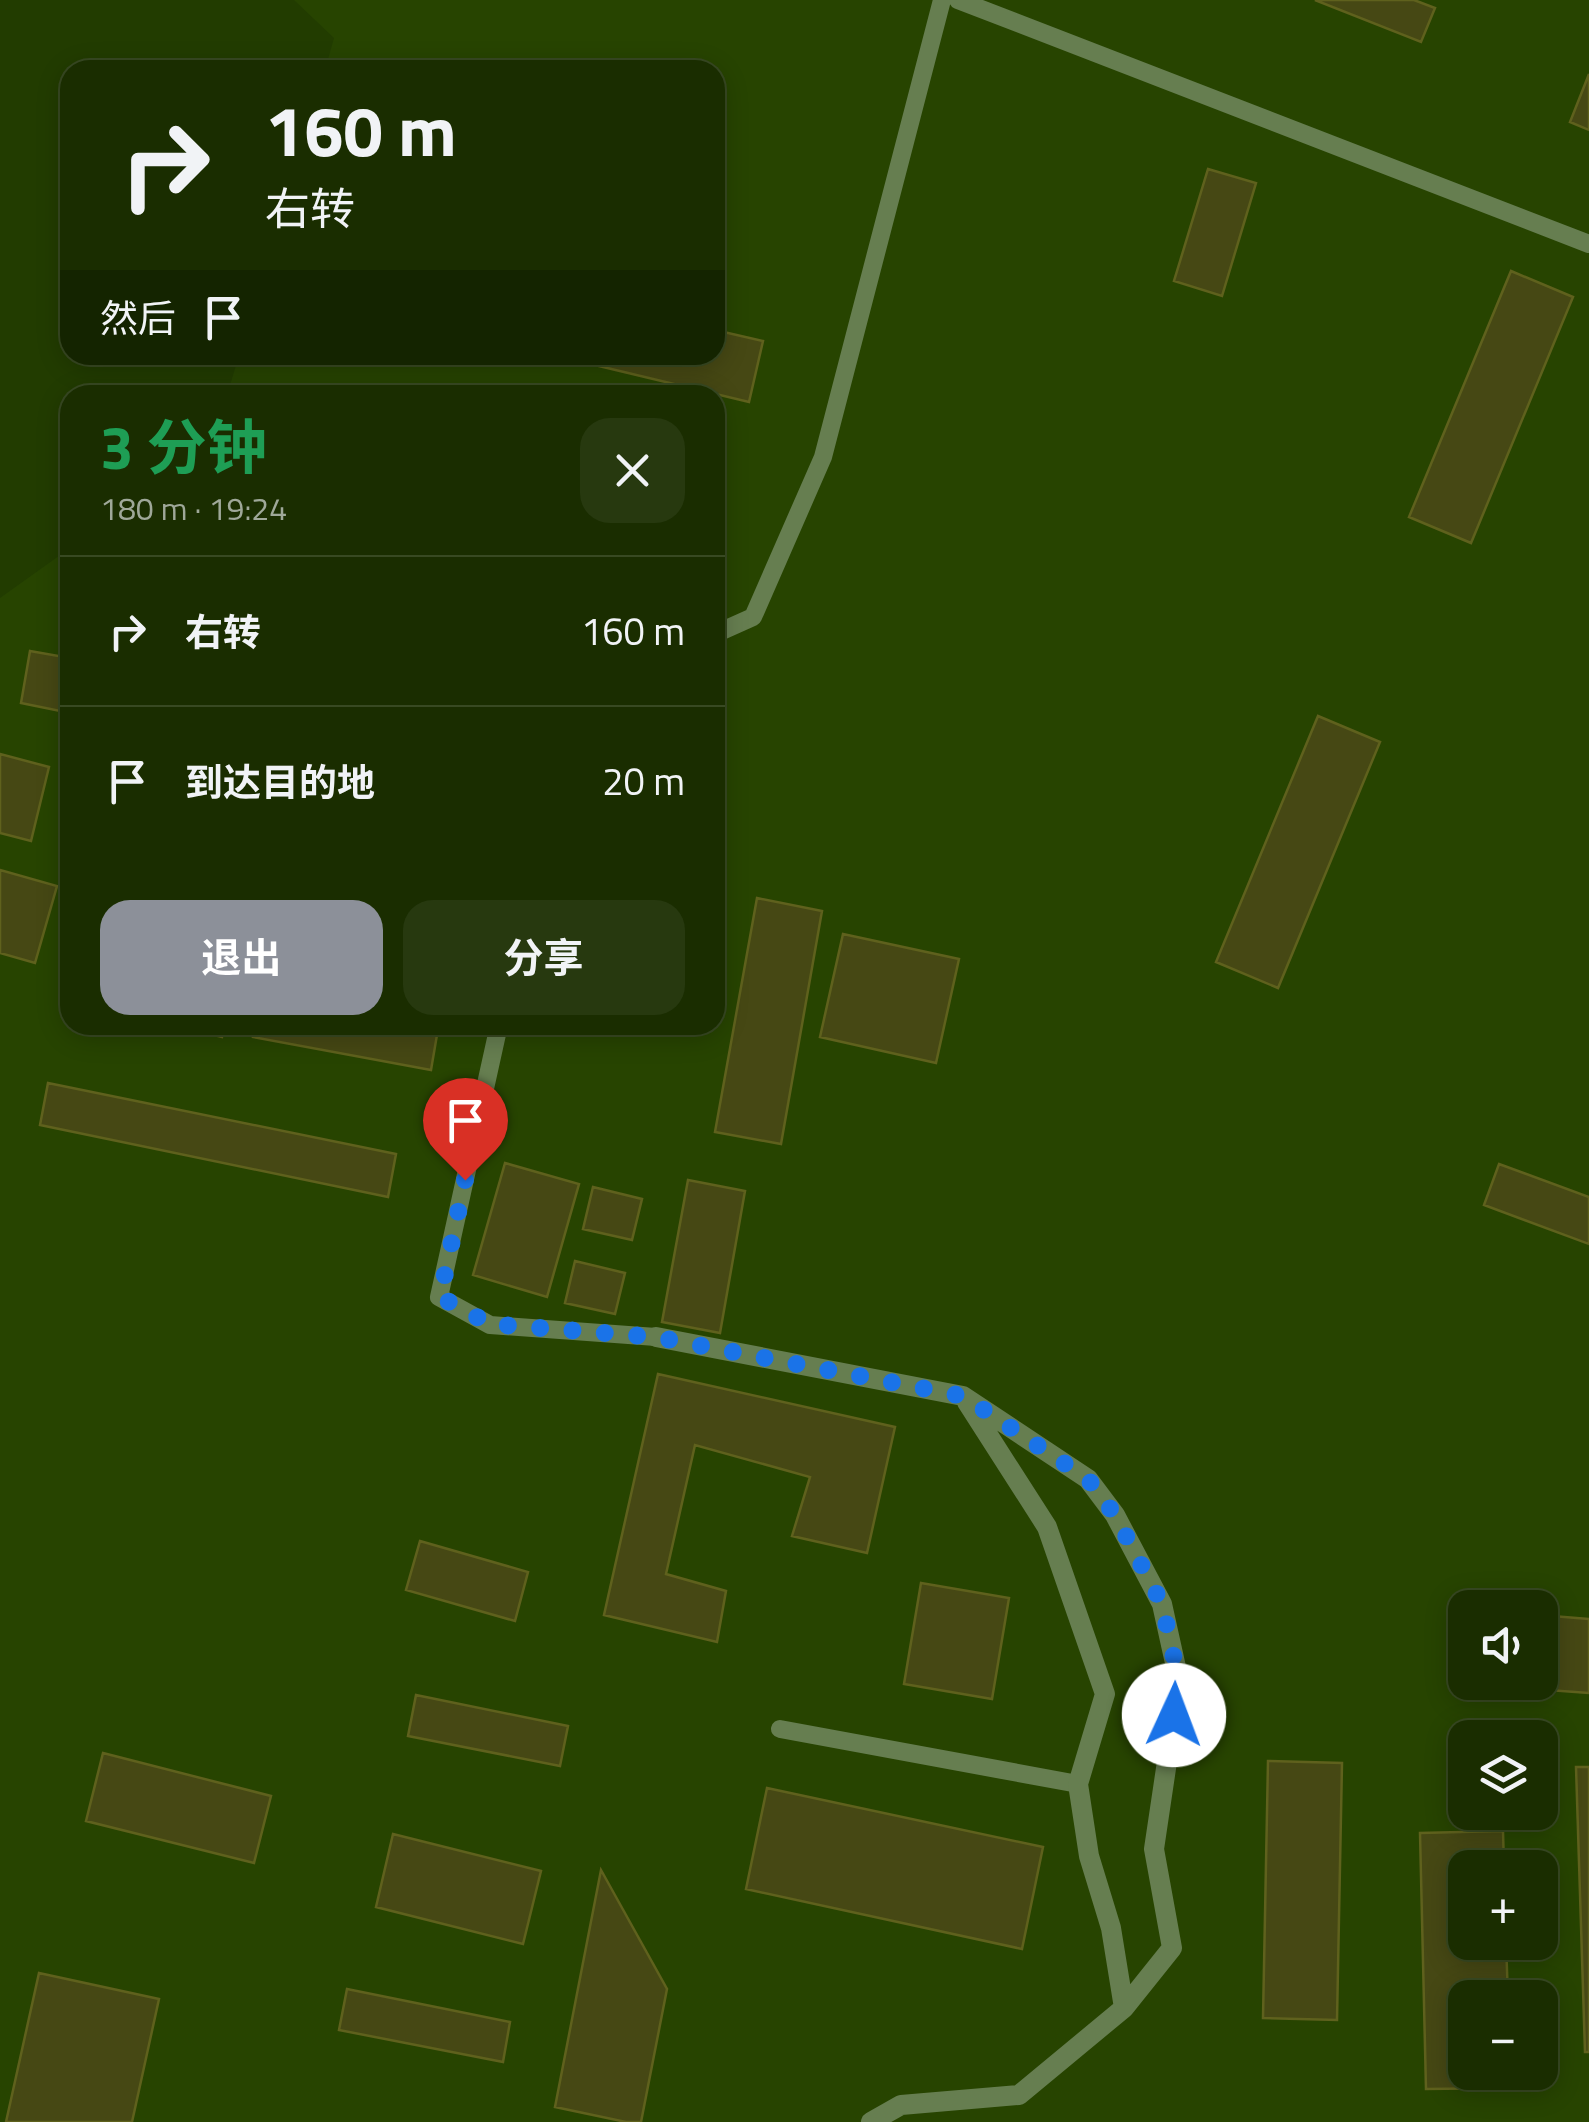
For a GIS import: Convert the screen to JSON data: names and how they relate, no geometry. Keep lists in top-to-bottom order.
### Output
{
  "page": {
    "turn": ["160 m", "右转"],
    "then": "然后",
    "heading": ["3 分钟", "180 m · 19:24"],
    "list": [
      {
        "name": "右转",
        "value": "160 m"
      },
      {
        "name": "到达目的地",
        "value": "20 m"
      }
    ],
    "buttons": ["退出", "分享"],
    "map_buttons": ["+", "−"]
  }
}
